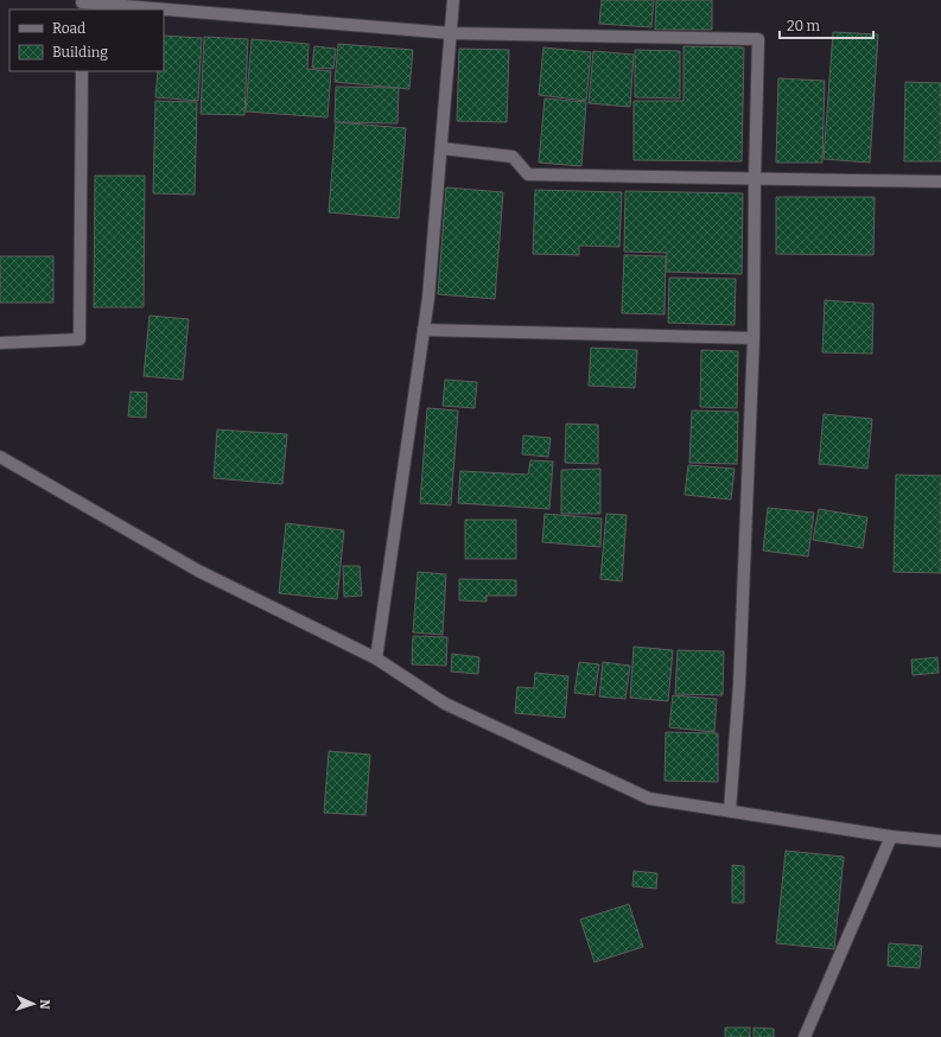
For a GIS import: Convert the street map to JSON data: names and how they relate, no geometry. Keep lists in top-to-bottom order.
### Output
{
  "legend": ["Road", "Building"],
  "scale_bar": "20 m",
  "north": "right"
}
